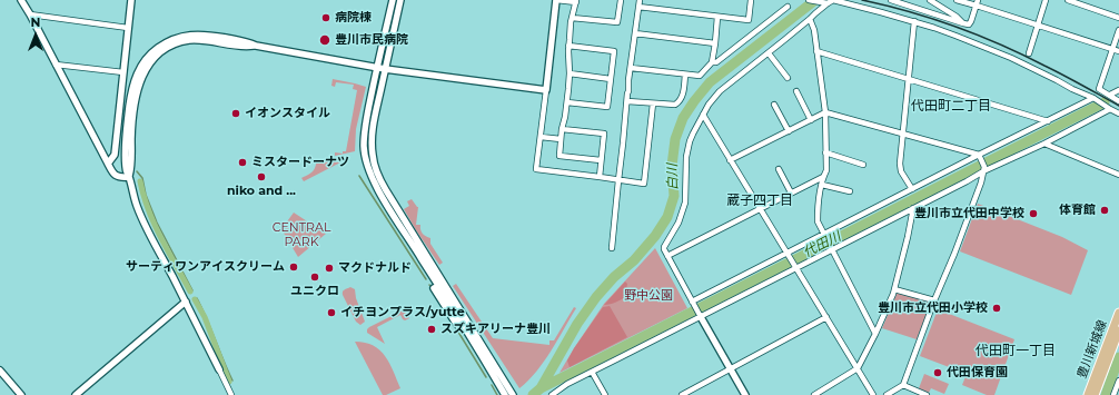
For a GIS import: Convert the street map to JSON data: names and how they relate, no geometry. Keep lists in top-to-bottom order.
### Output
{
  "streets": {
    "main road": ["豊川新城線"]
  },
  "districts": ["代田町二丁目", "蔵子四丁目", "代田町一丁目"],
  "water": ["白川", "代田川"],
  "parks": ["CENTRAL PARK", "野中公園"],
  "places": [
    "病院棟",
    "豊川市民病院",
    "イオンスタイル",
    "ミスタードーナツ",
    "niko and ...",
    "体育館",
    "豊川市立代田中学校",
    "サーティワンアイスクリーム",
    "マクドナルド",
    "ユニクロ",
    "豊川市立代田小学校",
    "イチヨンプラス/yutte",
    "スズキアリーナ豊川",
    "代田保育園"
  ],
  "north": "top"
}
